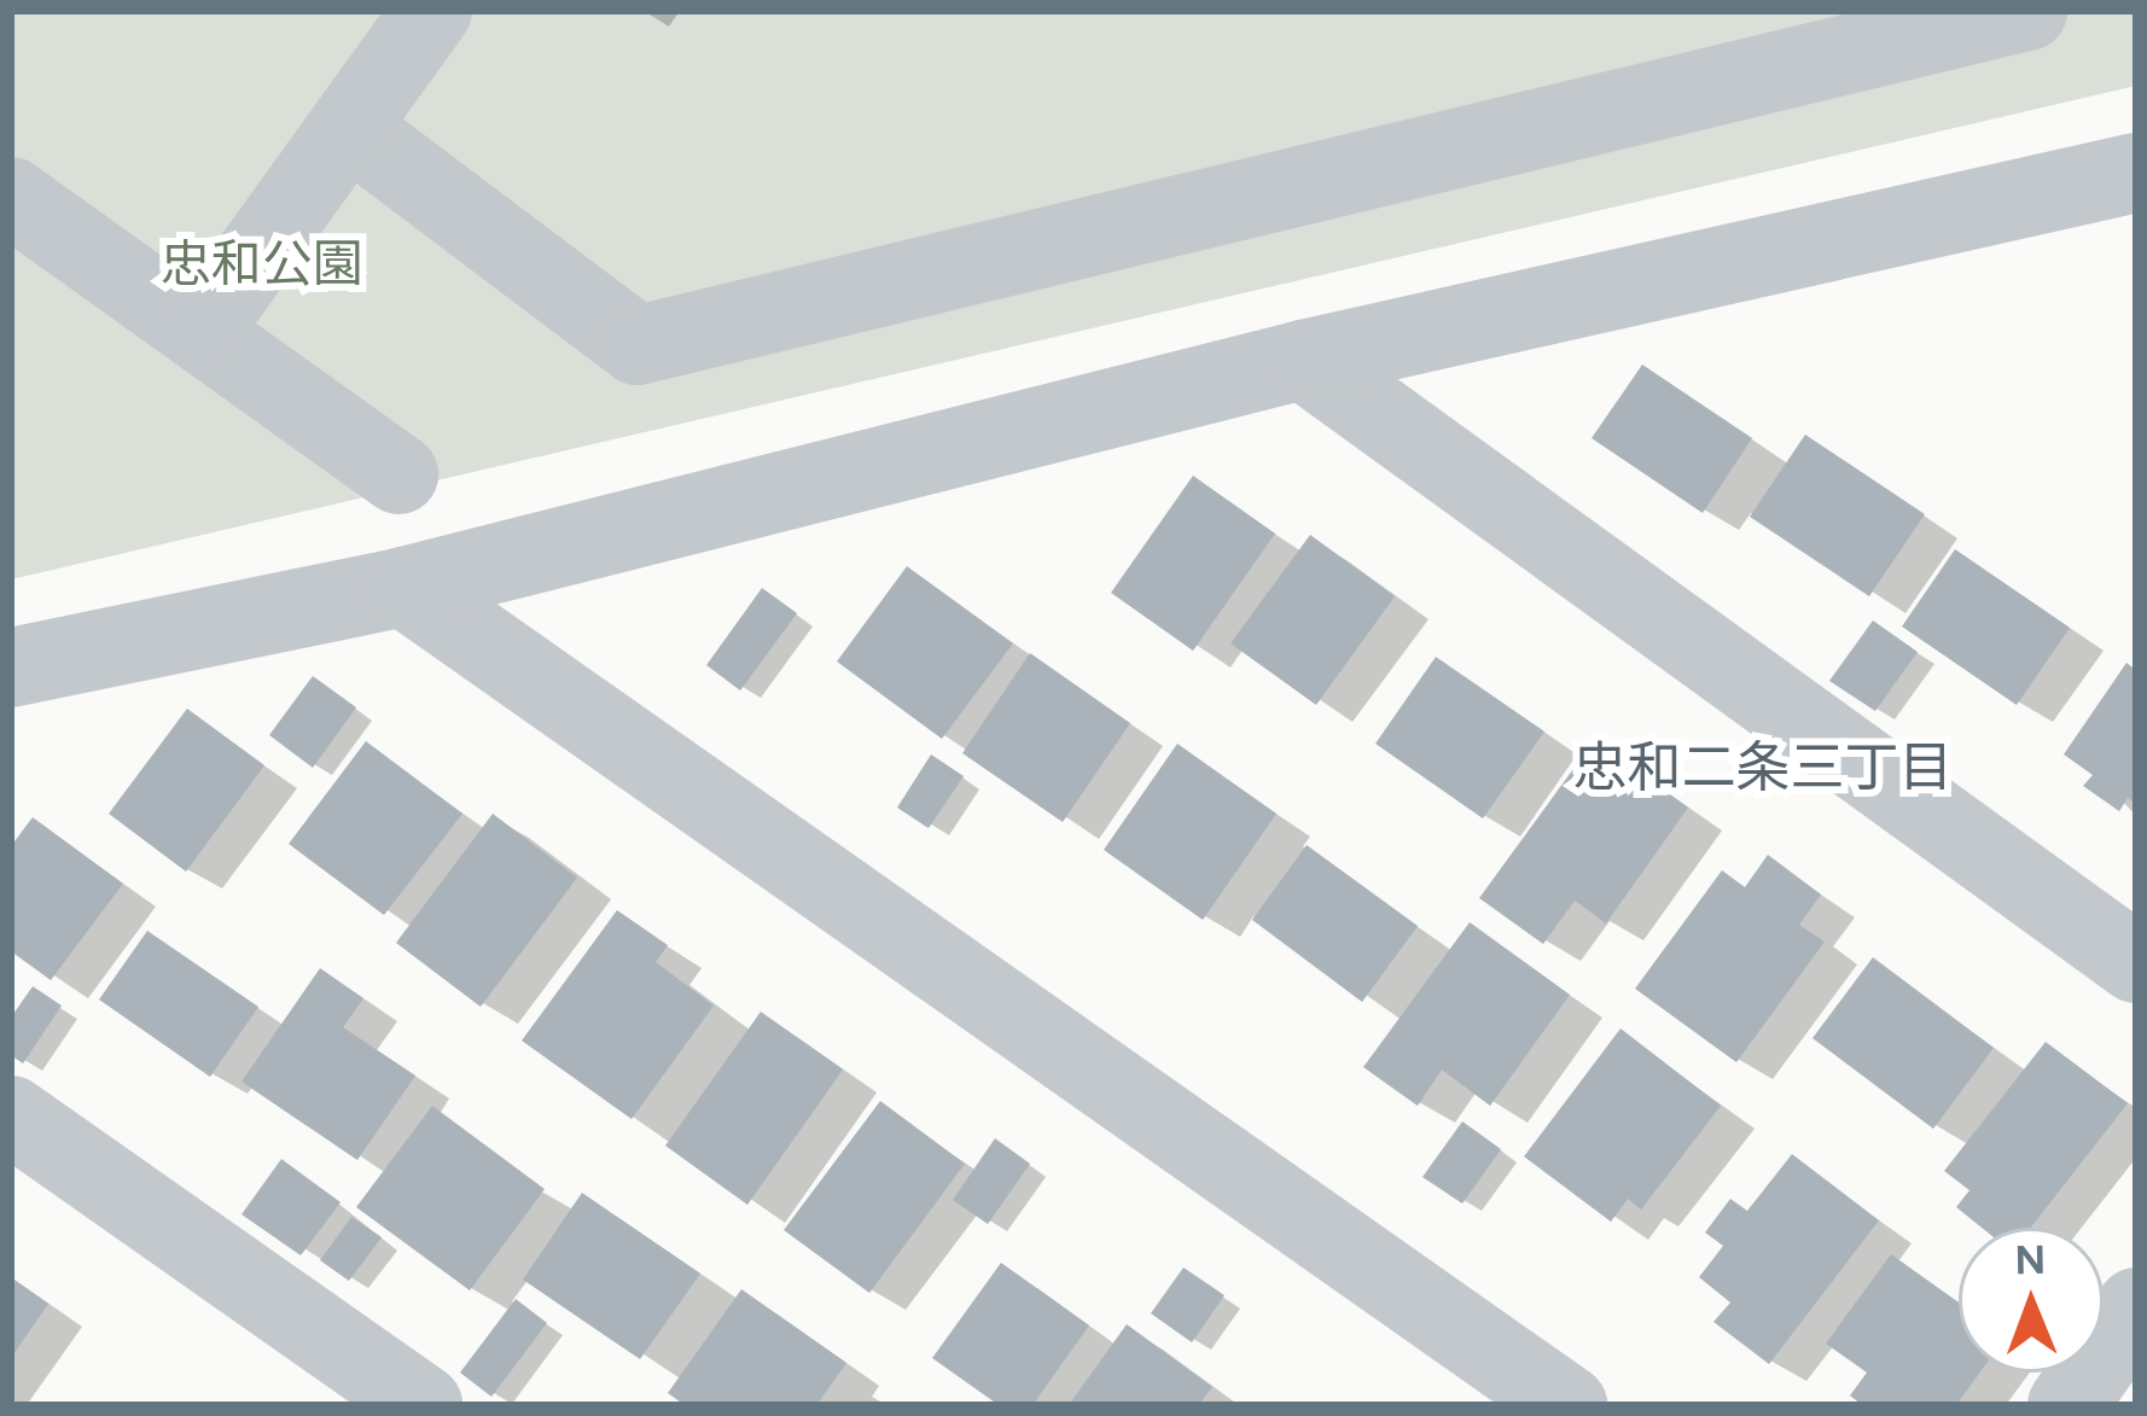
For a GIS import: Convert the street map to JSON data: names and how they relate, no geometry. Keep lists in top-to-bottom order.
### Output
{
  "districts": ["忠和二条三丁目"],
  "parks": ["忠和公園"],
  "north": "top"
}
